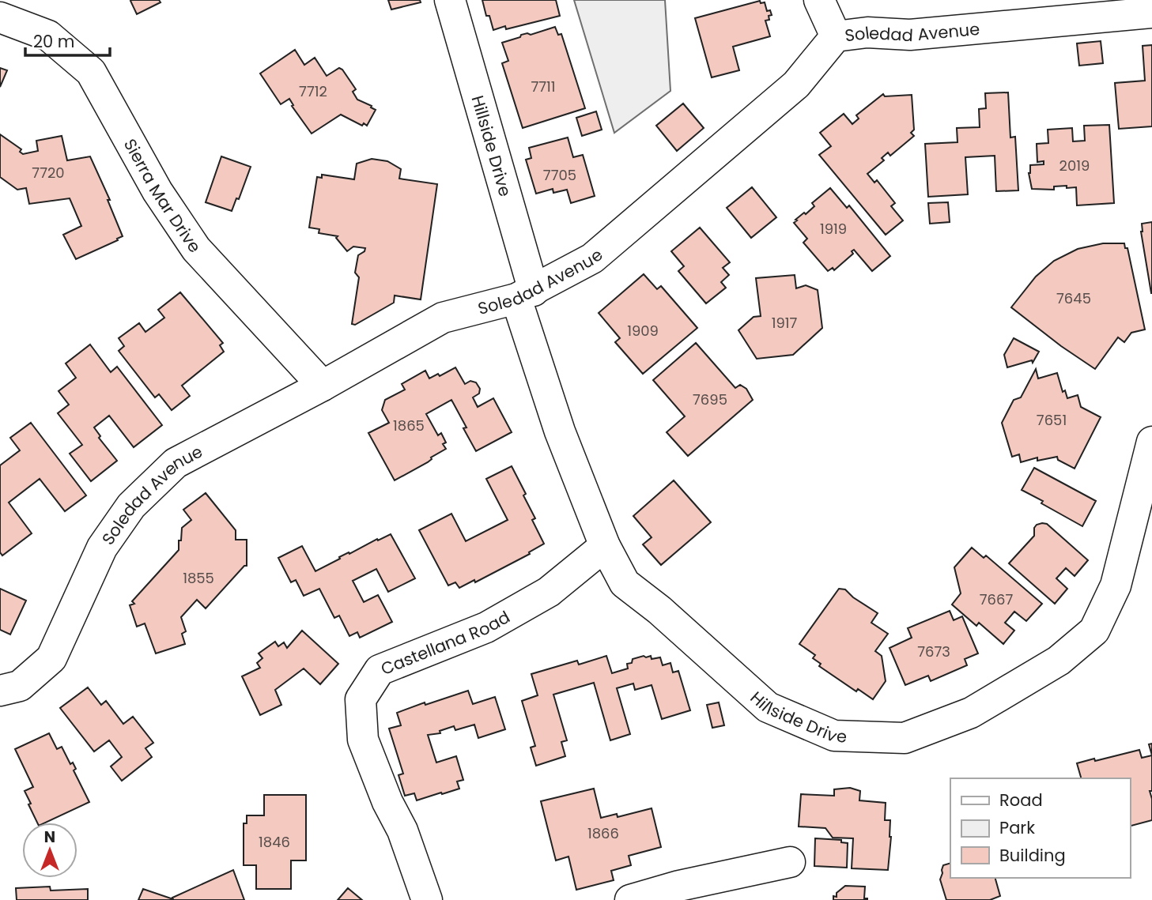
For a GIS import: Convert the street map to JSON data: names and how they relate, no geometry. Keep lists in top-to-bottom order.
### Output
{
  "streets": {
    "street": [
      "Soledad Avenue",
      "Hillside Drive",
      "Sierra Mar Drive",
      "Castellana Road"
    ]
  },
  "crossings": [
    ["Soledad Avenue", "Hillside Drive"],
    ["Soledad Avenue", "Sierra Mar Drive"],
    ["Hillside Drive", "Castellana Road"]
  ],
  "house_numbers": [
    "7711",
    "7712",
    "2019",
    "7720",
    "7705",
    "1919",
    "7645",
    "1917",
    "1909",
    "7695",
    "7651",
    "1865",
    "1855",
    "7667",
    "7673",
    "1866",
    "1846"
  ],
  "legend": ["Road", "Park", "Building"],
  "scale_bar": "20 m",
  "north": "top"
}
